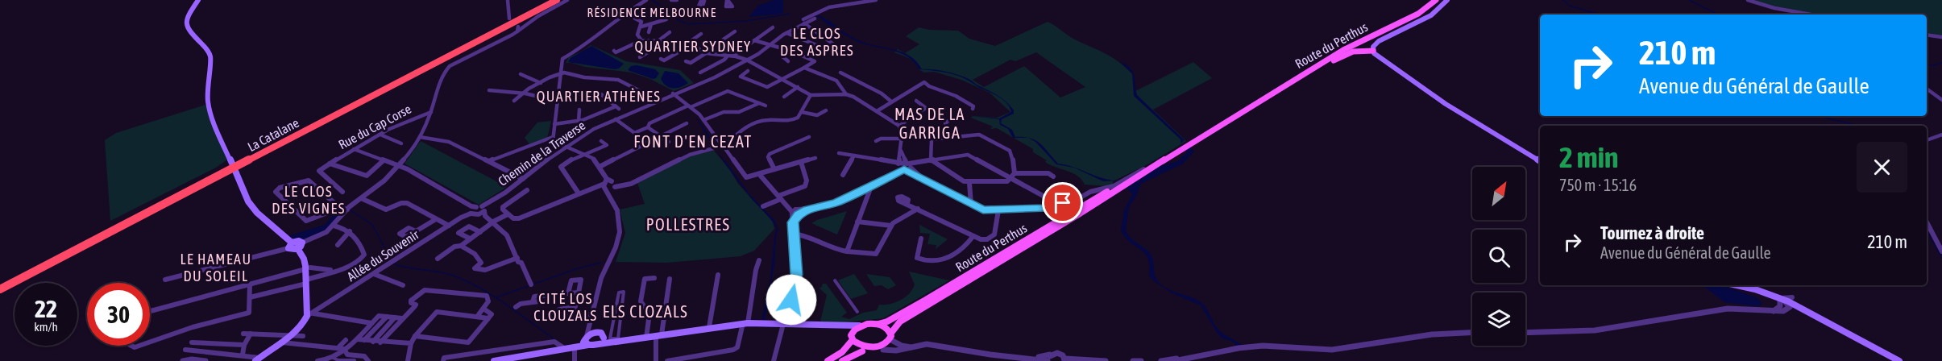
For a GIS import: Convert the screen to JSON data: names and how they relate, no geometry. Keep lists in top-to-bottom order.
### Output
{
  "streets": {
    "highway": ["La Catalane"],
    "main road": ["Route du Perthus"],
    "street": ["Rue du Cap Corse", "Chemin de la Traverse", "Allée du Souvenir"]
  },
  "crossings": [
    ["Chemin de la Traverse", "Allée du Souvenir"]
  ],
  "districts": [
    "RÉSIDENCE MELBOURNE",
    "LE CLOS DES ASPRES",
    "QUARTIER SYDNEY",
    "QUARTIER ATHÈNES",
    "MAS DE LA GARRIGA",
    "FONT D'EN CEZAT",
    "LE CLOS DES VIGNES",
    "POLLESTRES",
    "LE HAMEAU DU SOLEIL",
    "CITÉ LOS CLOUZALS",
    "ELS CLOZALS"
  ],
  "north": "top right",
  "page": {
    "turn": ["210 m", "Avenue du Général de Gaulle"],
    "heading": ["2 min", "750 m · 15:16"],
    "list": [
      {
        "name": "Tournez à droite",
        "note": "Avenue du Général de Gaulle",
        "value": "210 m"
      }
    ],
    "speed": "22 km/h",
    "limit": "30"
  }
}
